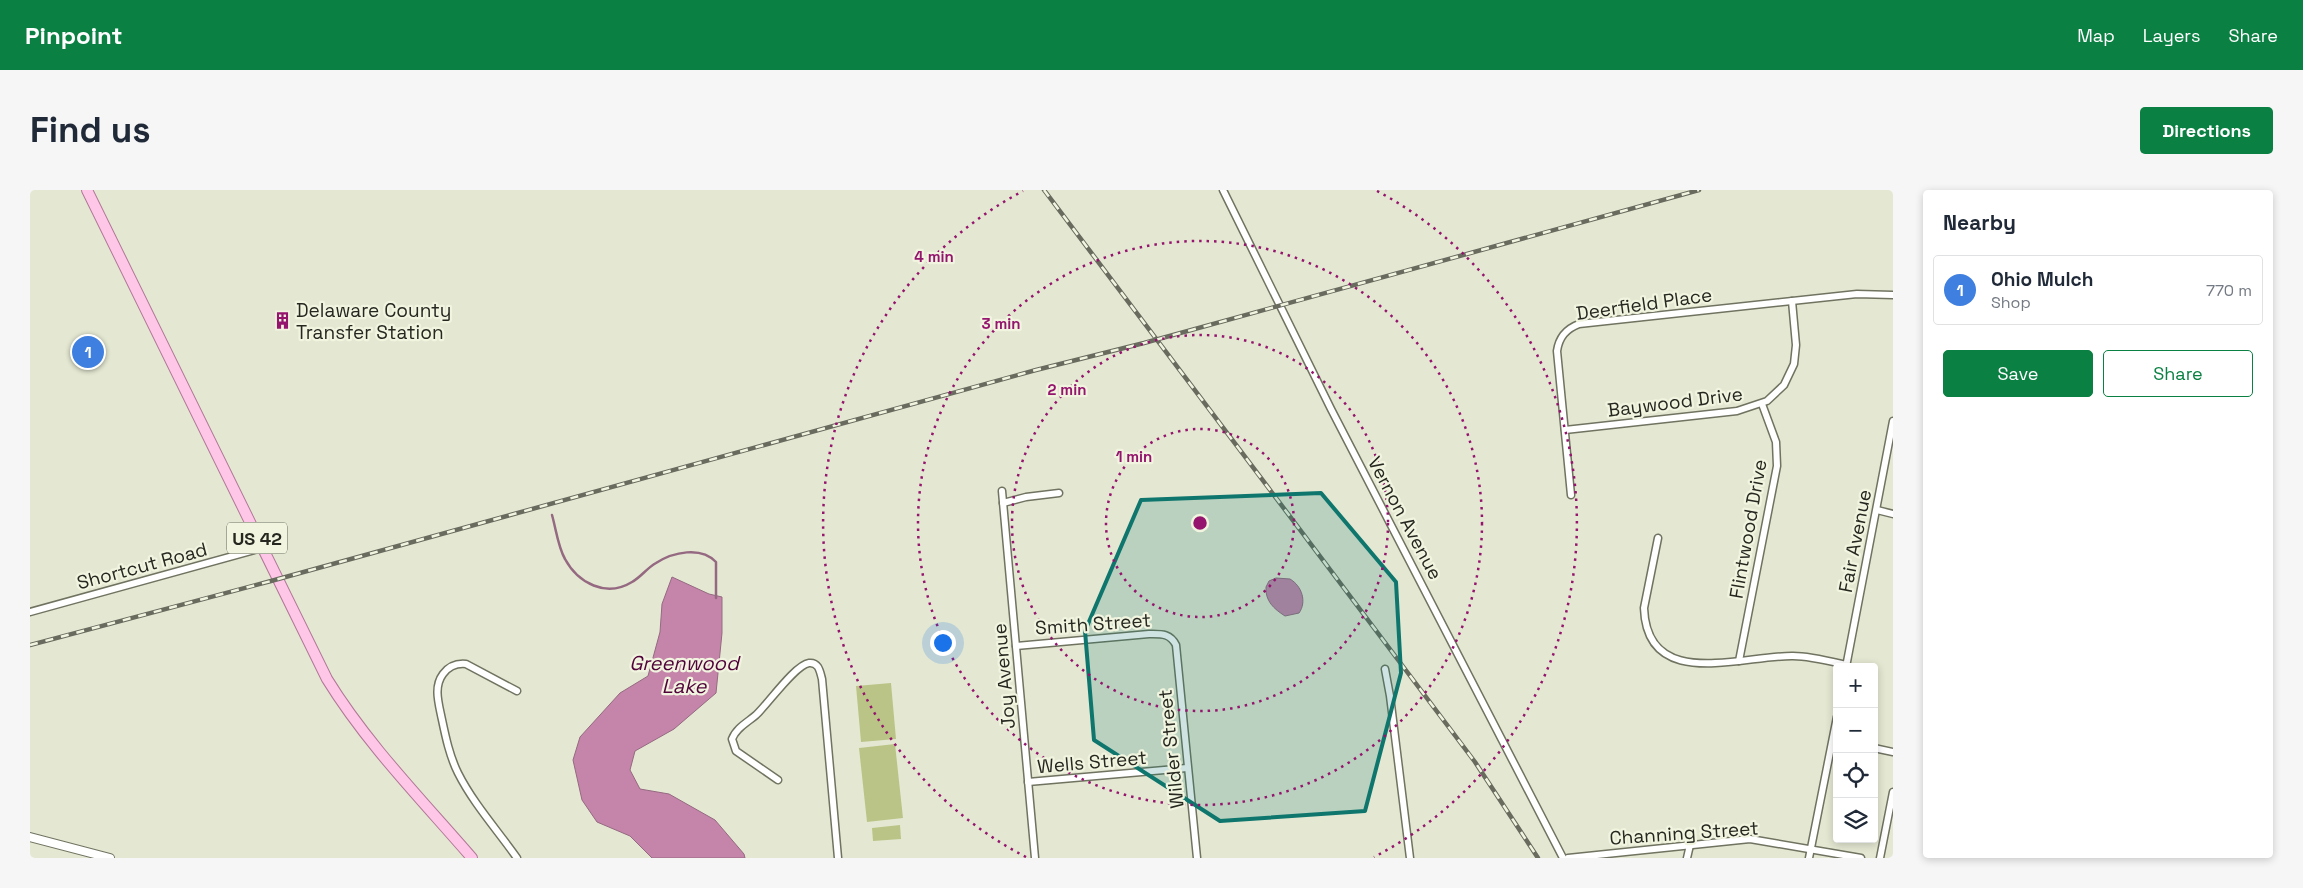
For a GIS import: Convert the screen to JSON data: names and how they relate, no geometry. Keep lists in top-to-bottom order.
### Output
{
  "streets": {
    "main road": ["US 42"],
    "street": [
      "Deerfield Place",
      "Baywood Drive",
      "Vernon Avenue",
      "Flintwood Drive",
      "Fair Avenue",
      "Shortcut Road",
      "Smith Street",
      "Joy Avenue",
      "Wilder Street",
      "Wells Street",
      "Channing Street"
    ]
  },
  "crossings": [
    ["Deerfield Place", "Baywood Drive"],
    ["Baywood Drive", "Flintwood Drive"],
    ["US 42", "Shortcut Road"],
    ["Smith Street", "Joy Avenue"],
    ["Smith Street", "Wilder Street"],
    ["Joy Avenue", "Wells Street"],
    ["Wilder Street", "Wells Street"]
  ],
  "water": ["Greenwood Lake"],
  "places": {
    "building": ["Delaware County Transfer Station"]
  },
  "page": {
    "header": "Pinpoint",
    "nav": ["Map", "Layers", "Share"],
    "buttons": [
      "Directions",
      ["Save", "Share"]
    ],
    "title": "Find us",
    "heading": "Nearby",
    "list": [
      {
        "mark": "1",
        "name": "Ohio Mulch",
        "note": "Shop",
        "value": "770 m"
      }
    ],
    "pins": "1",
    "map_buttons": ["+", "−"]
  },
  "rings": [
    "4 min",
    "3 min",
    "2 min",
    "1 min"
  ]
}
